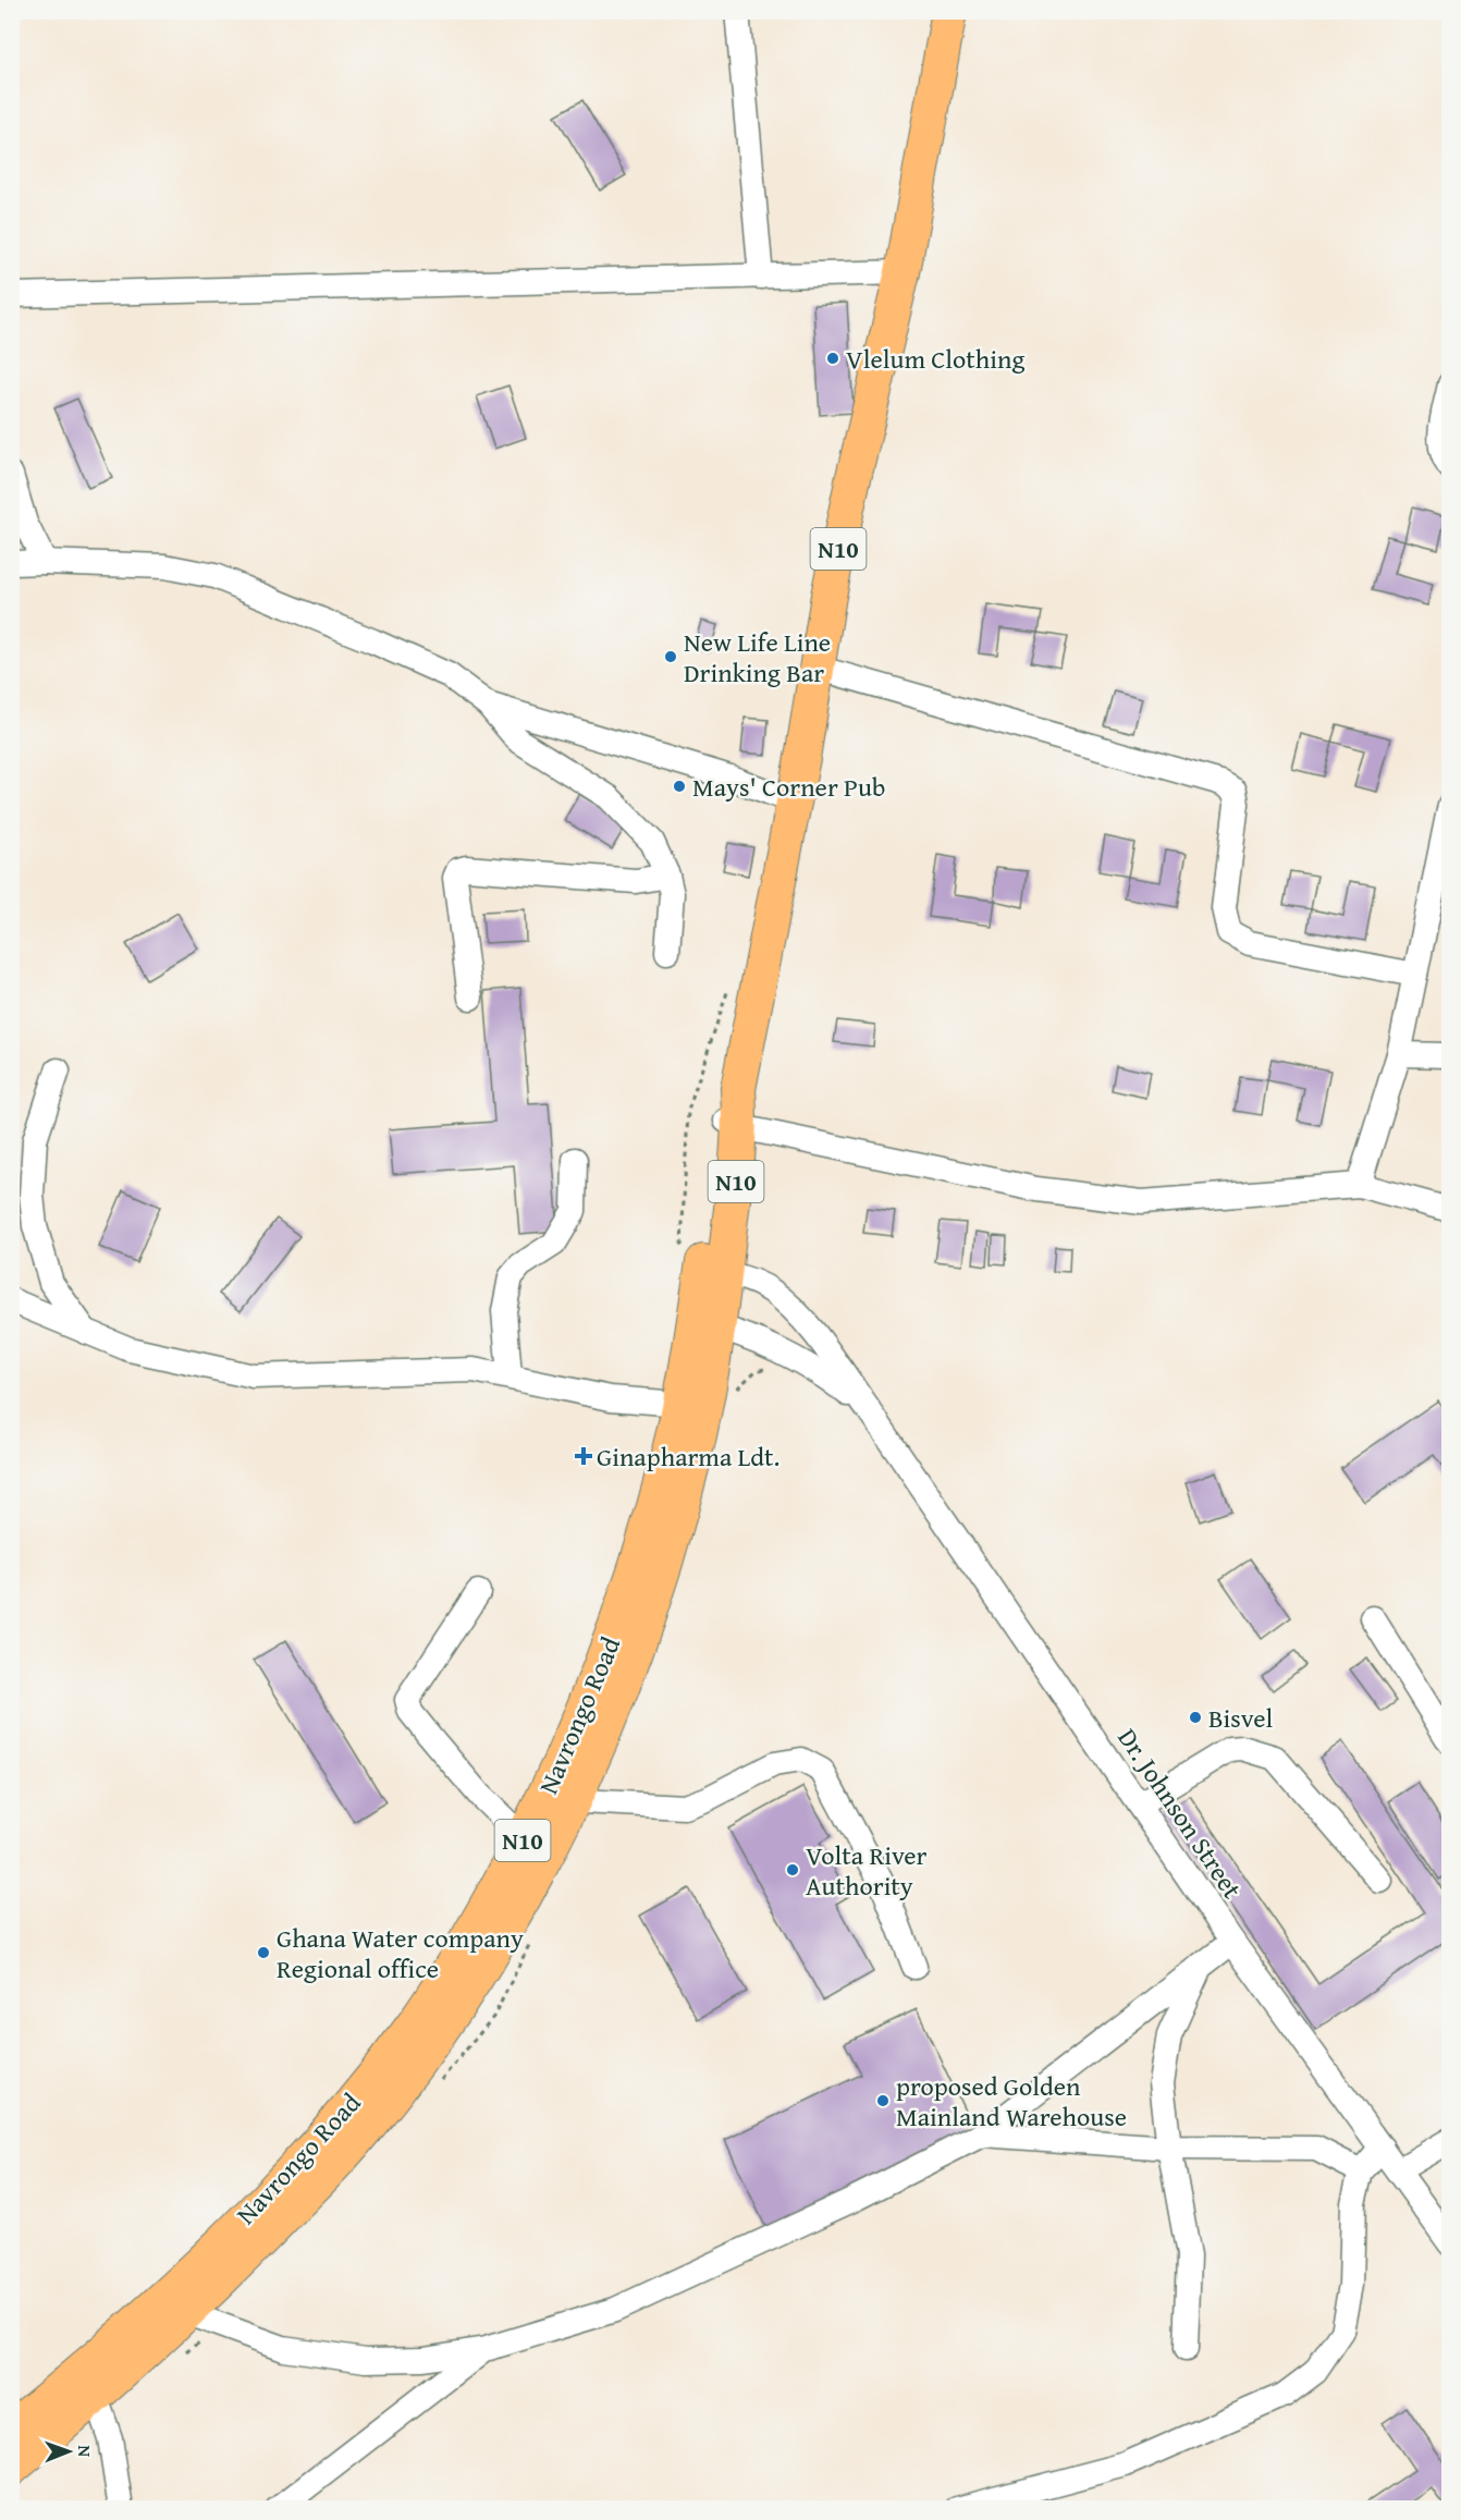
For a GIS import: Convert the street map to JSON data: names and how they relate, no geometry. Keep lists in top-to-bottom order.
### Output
{
  "streets": {
    "highway": ["N10", "Navrongo Road"],
    "street": ["Dr. Johnson Street"]
  },
  "crossings": [
    ["N10", "Navrongo Road"],
    ["Navrongo Road", "Dr. Johnson Street"]
  ],
  "places": {
    "other": [
      "Vlelum Clothing",
      "New Life Line Drinking Bar",
      "Mays' Corner Pub",
      "Bisvel",
      "Volta River Authority",
      "Ghana Water company Regional office",
      "proposed Golden Mainland Warehouse"
    ],
    "health": ["Ginapharma Ldt."]
  },
  "north": "right"
}
